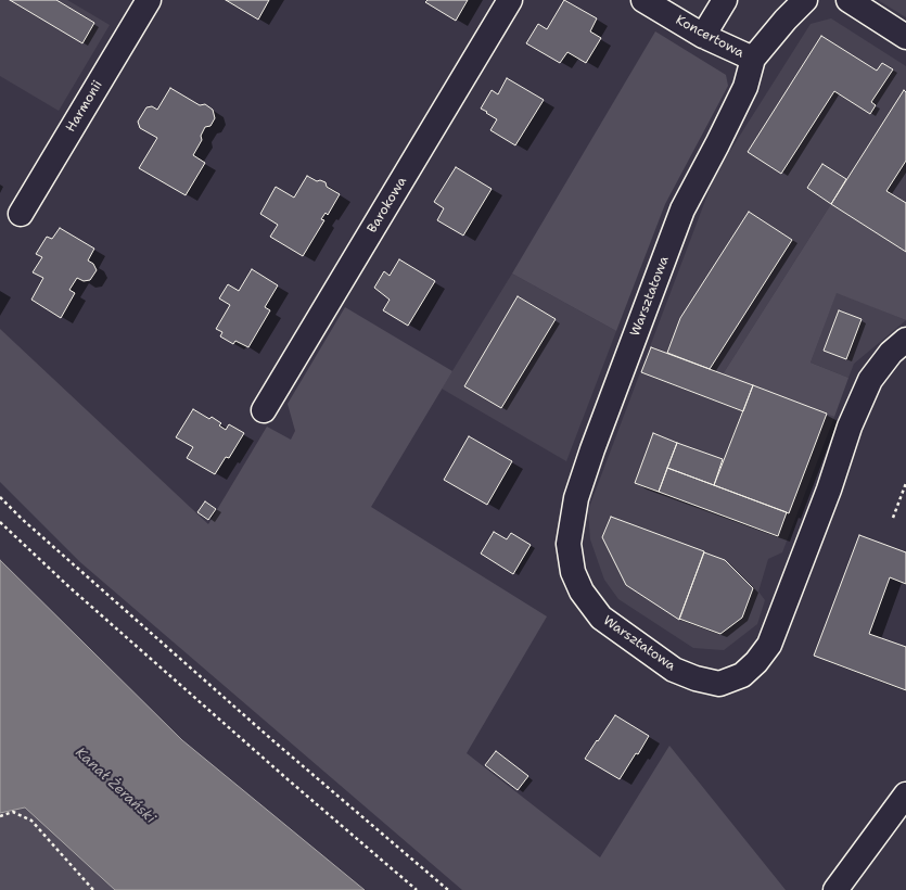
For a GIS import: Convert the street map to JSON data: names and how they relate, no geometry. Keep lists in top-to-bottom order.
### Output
{
  "streets": {
    "street": [
      "Koncertowa",
      "Harmonii",
      "Barokowa",
      "Warsztatowa"
    ]
  },
  "crossings": [
    ["Koncertowa", "Warsztatowa"]
  ],
  "water": ["Kanał Żerański"]
}
